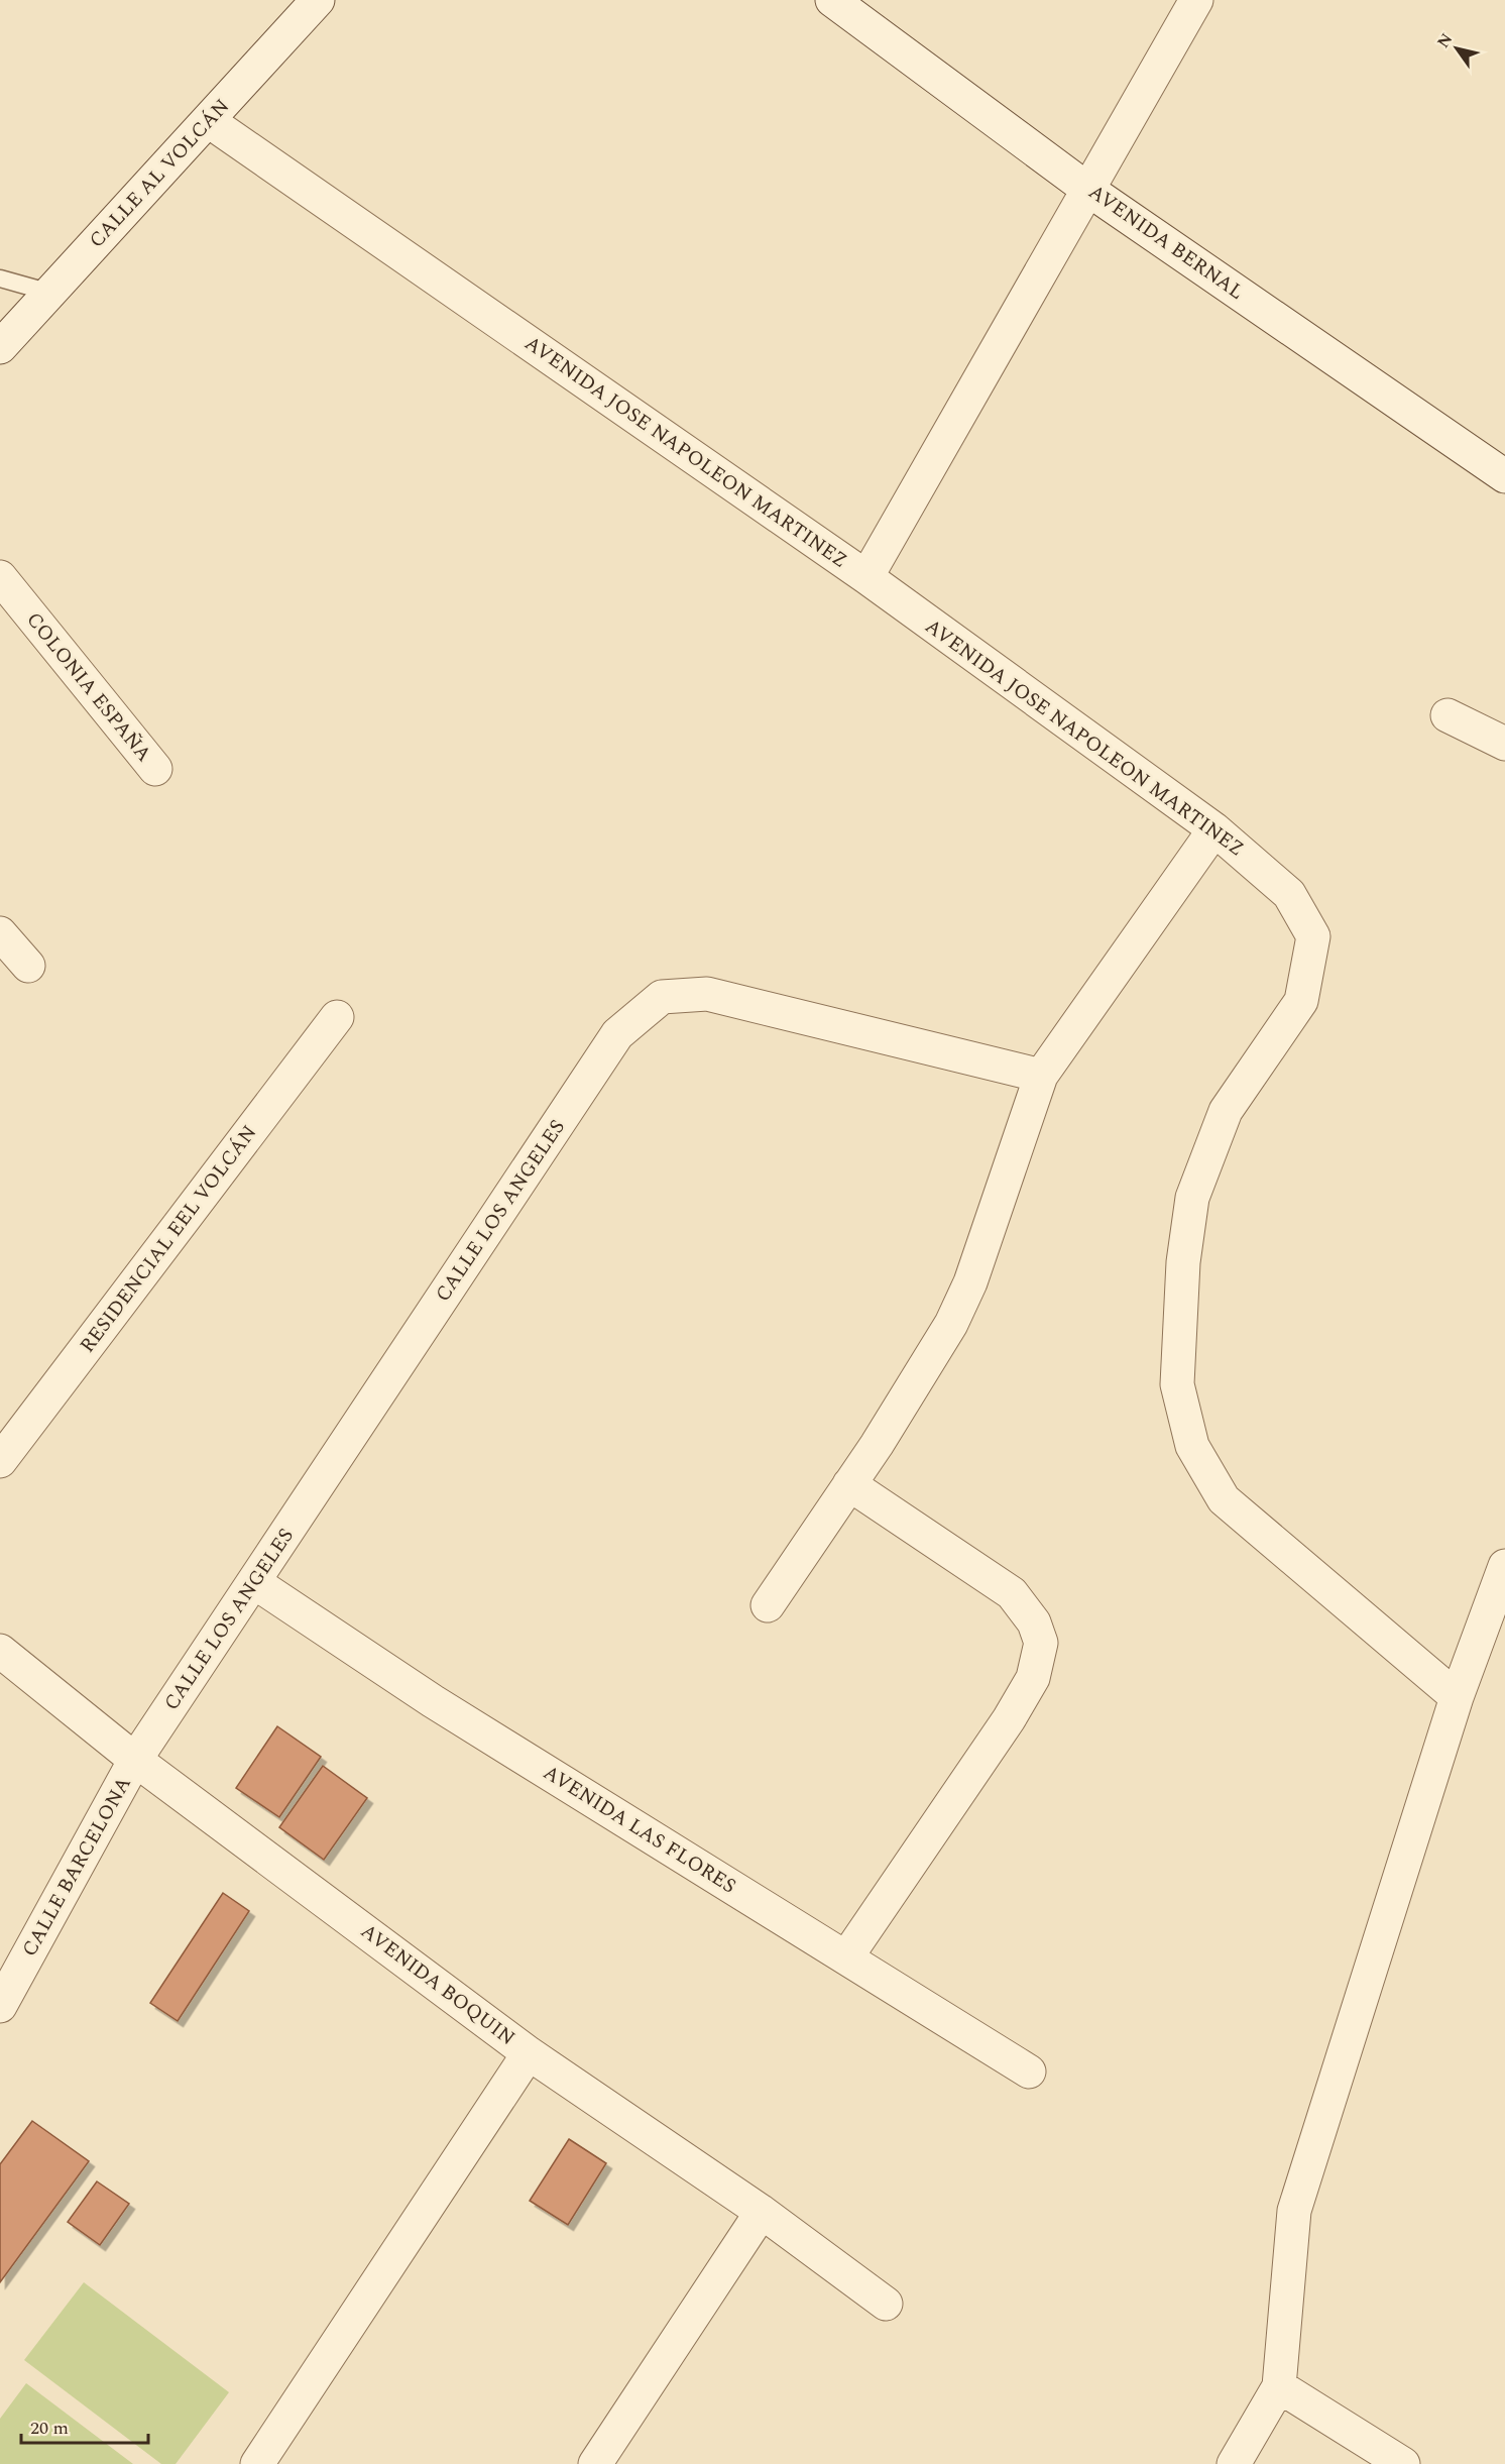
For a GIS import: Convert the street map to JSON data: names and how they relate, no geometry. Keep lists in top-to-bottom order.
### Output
{
  "streets": {
    "street": [
      "CALLE AL VOLCÁN",
      "AVENIDA BERNAL",
      "AVENIDA JOSE NAPOLEON MARTINEZ",
      "COLONIA ESPAÑA",
      "CALLE LOS ANGELES",
      "RESIDENCIAL EEL VOLCÁN",
      "AVENIDA LAS FLORES",
      "CALLE BARCELONA",
      "AVENIDA BOQUIN"
    ]
  },
  "crossings": [
    ["CALLE AL VOLCÁN", "AVENIDA JOSE NAPOLEON MARTINEZ"],
    ["CALLE LOS ANGELES", "AVENIDA LAS FLORES"],
    ["CALLE LOS ANGELES", "CALLE BARCELONA"],
    ["CALLE LOS ANGELES", "AVENIDA BOQUIN"],
    ["CALLE BARCELONA", "AVENIDA BOQUIN"]
  ],
  "scale_bar": "20 m",
  "north": "top left"
}
